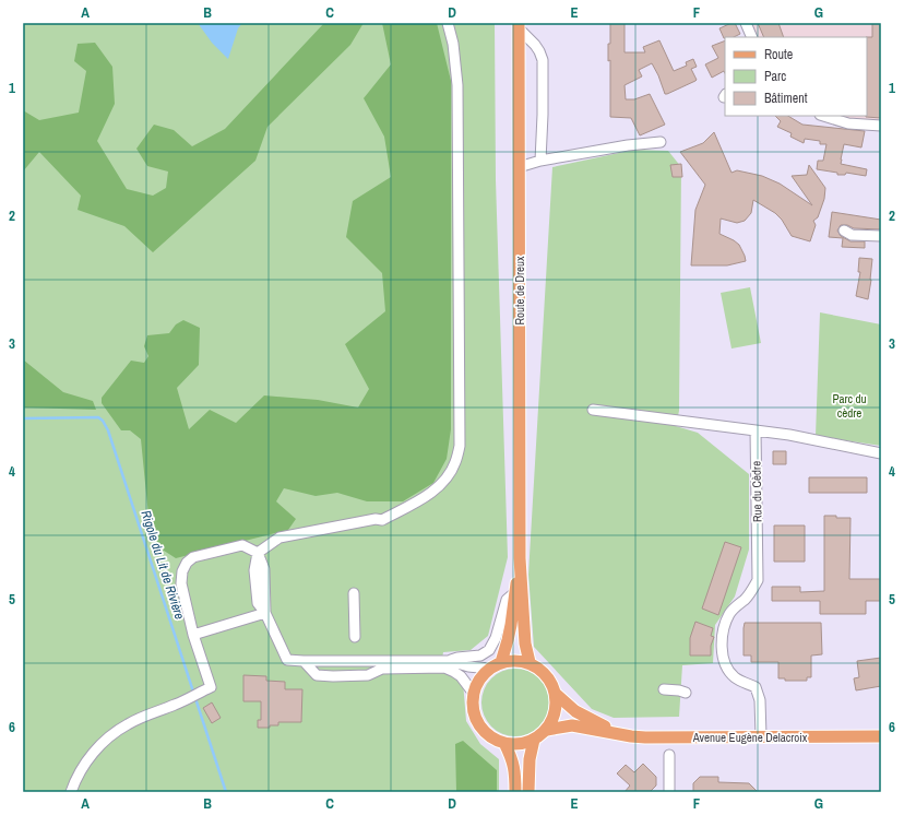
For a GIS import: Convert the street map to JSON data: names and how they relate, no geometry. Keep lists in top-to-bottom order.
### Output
{
  "streets": {
    "main road": ["Route de Dreux", "Avenue Eugène Delacroix"],
    "street": ["Rue du Cèdre"]
  },
  "crossings": [
    ["Route de Dreux", "Avenue Eugène Delacroix"],
    ["Rue du Cèdre", "Avenue Eugène Delacroix"]
  ],
  "water": ["Rigole du Lit de Rivière"],
  "parks": ["Parc du cèdre"],
  "legend": ["Route", "Parc", "Bâtiment"],
  "grid": {
    "columns": [
      "A",
      "B",
      "C",
      "D",
      "E",
      "F",
      "G"
    ],
    "rows": [
      "1",
      "2",
      "3",
      "4",
      "5",
      "6"
    ]
  }
}
